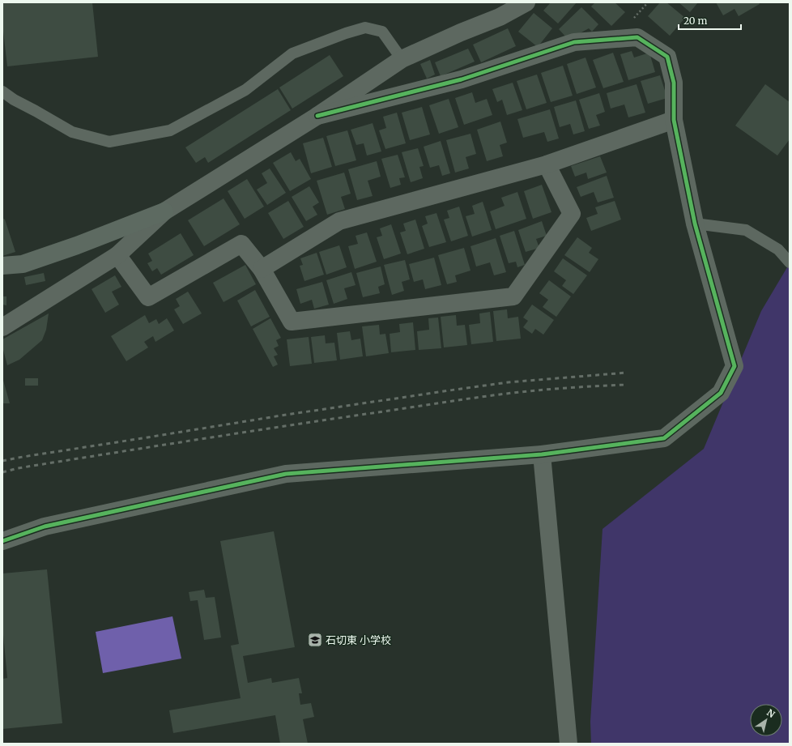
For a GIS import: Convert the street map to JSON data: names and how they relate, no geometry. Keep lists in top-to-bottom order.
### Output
{
  "places": {
    "school or university": ["石切東 小学校"]
  },
  "scale_bar": "20 m",
  "north": "top right"
}
